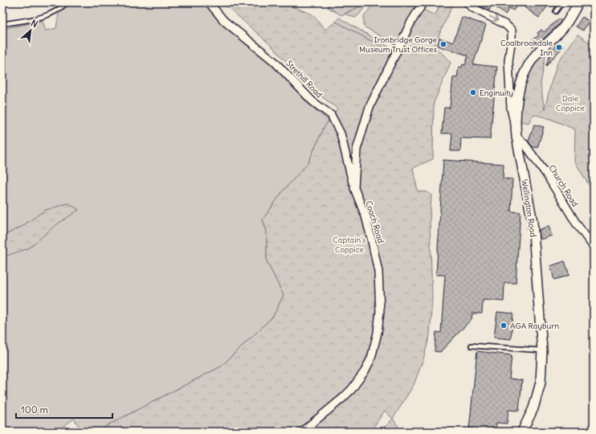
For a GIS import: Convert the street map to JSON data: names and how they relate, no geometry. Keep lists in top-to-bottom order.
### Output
{
  "streets": {
    "street": [
      "Strethill Road",
      "Church Road",
      "Wellington Road",
      "Coach Road"
    ]
  },
  "crossings": [
    ["Strethill Road", "Coach Road"],
    ["Church Road", "Wellington Road"]
  ],
  "parks": ["Dale Coppice", "Captain's Coppice"],
  "places": [
    "Ironbridge Gorge Museum Trust Offices",
    "Coalbrookdale Inn",
    "Enginuity",
    "AGA Rayburn"
  ],
  "scale_bar": "100 m",
  "north": "top right"
}
